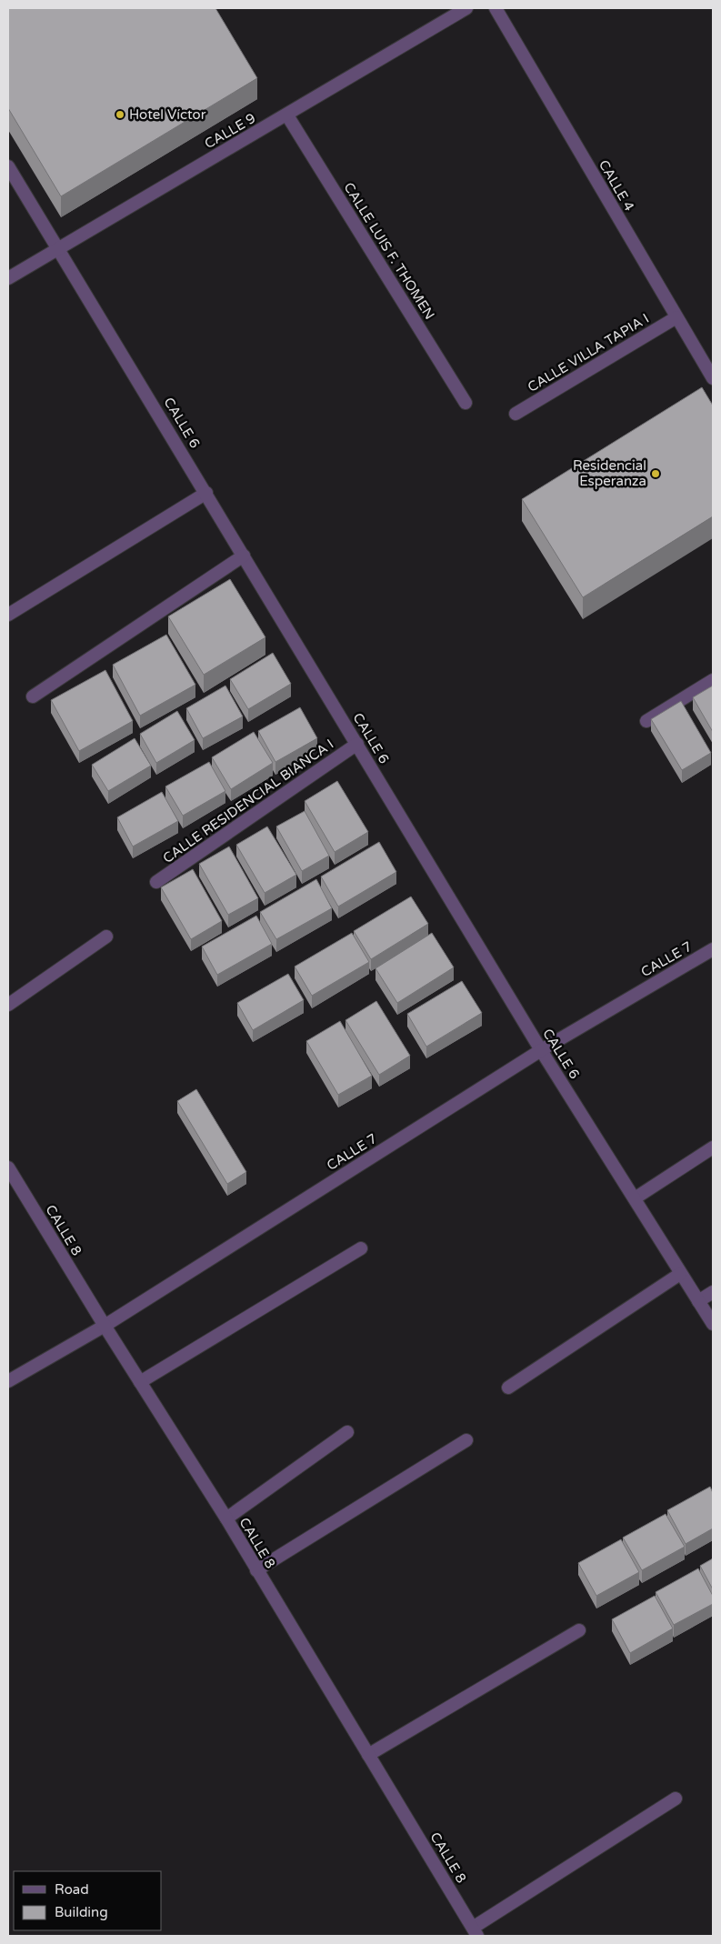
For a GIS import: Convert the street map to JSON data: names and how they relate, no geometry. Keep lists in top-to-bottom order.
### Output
{
  "streets": {
    "street": [
      "CALLE 9",
      "CALLE 4",
      "CALLE LUIS F. THOMEN",
      "CALLE VILLA TAPIA I",
      "CALLE 6",
      "CALLE RESIDENCIAL BIANCA I",
      "CALLE 7",
      "CALLE 8"
    ]
  },
  "crossings": [
    ["CALLE 9", "CALLE LUIS F. THOMEN"],
    ["CALLE 9", "CALLE 6"],
    ["CALLE 4", "CALLE VILLA TAPIA I"],
    ["CALLE 6", "CALLE RESIDENCIAL BIANCA I"],
    ["CALLE 6", "CALLE 7"],
    ["CALLE 7", "CALLE 8"]
  ],
  "places": ["Hotel Víctor", "Residencial Esperanza"],
  "legend": ["Road", "Building"]
}
